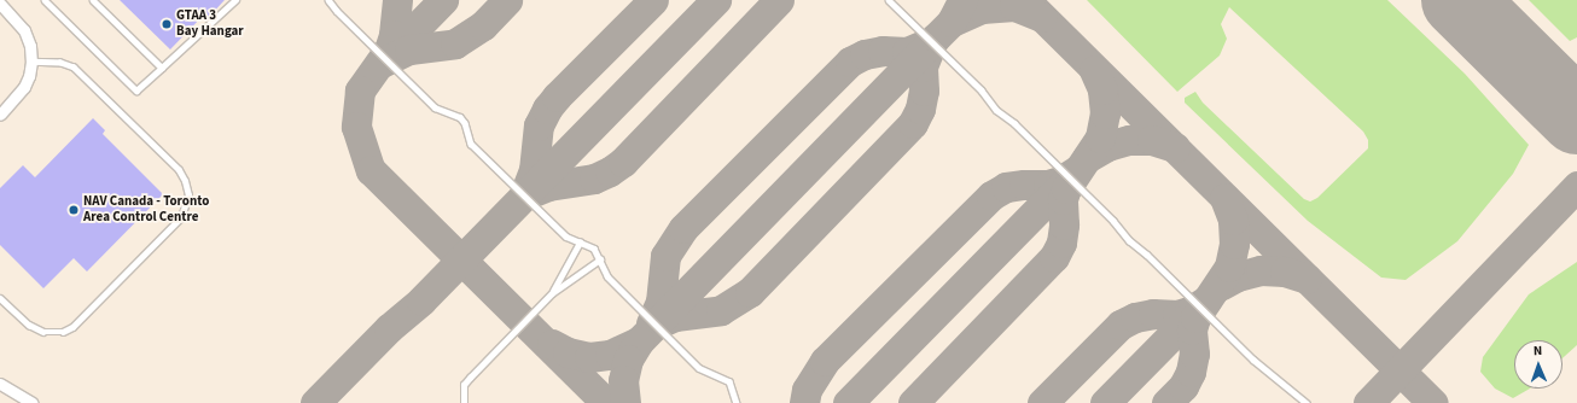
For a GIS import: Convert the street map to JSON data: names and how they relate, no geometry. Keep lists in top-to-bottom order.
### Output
{
  "places": ["GTAA 3 Bay Hangar", "NAV Canada - Toronto Area Control Centre"],
  "north": "top"
}
